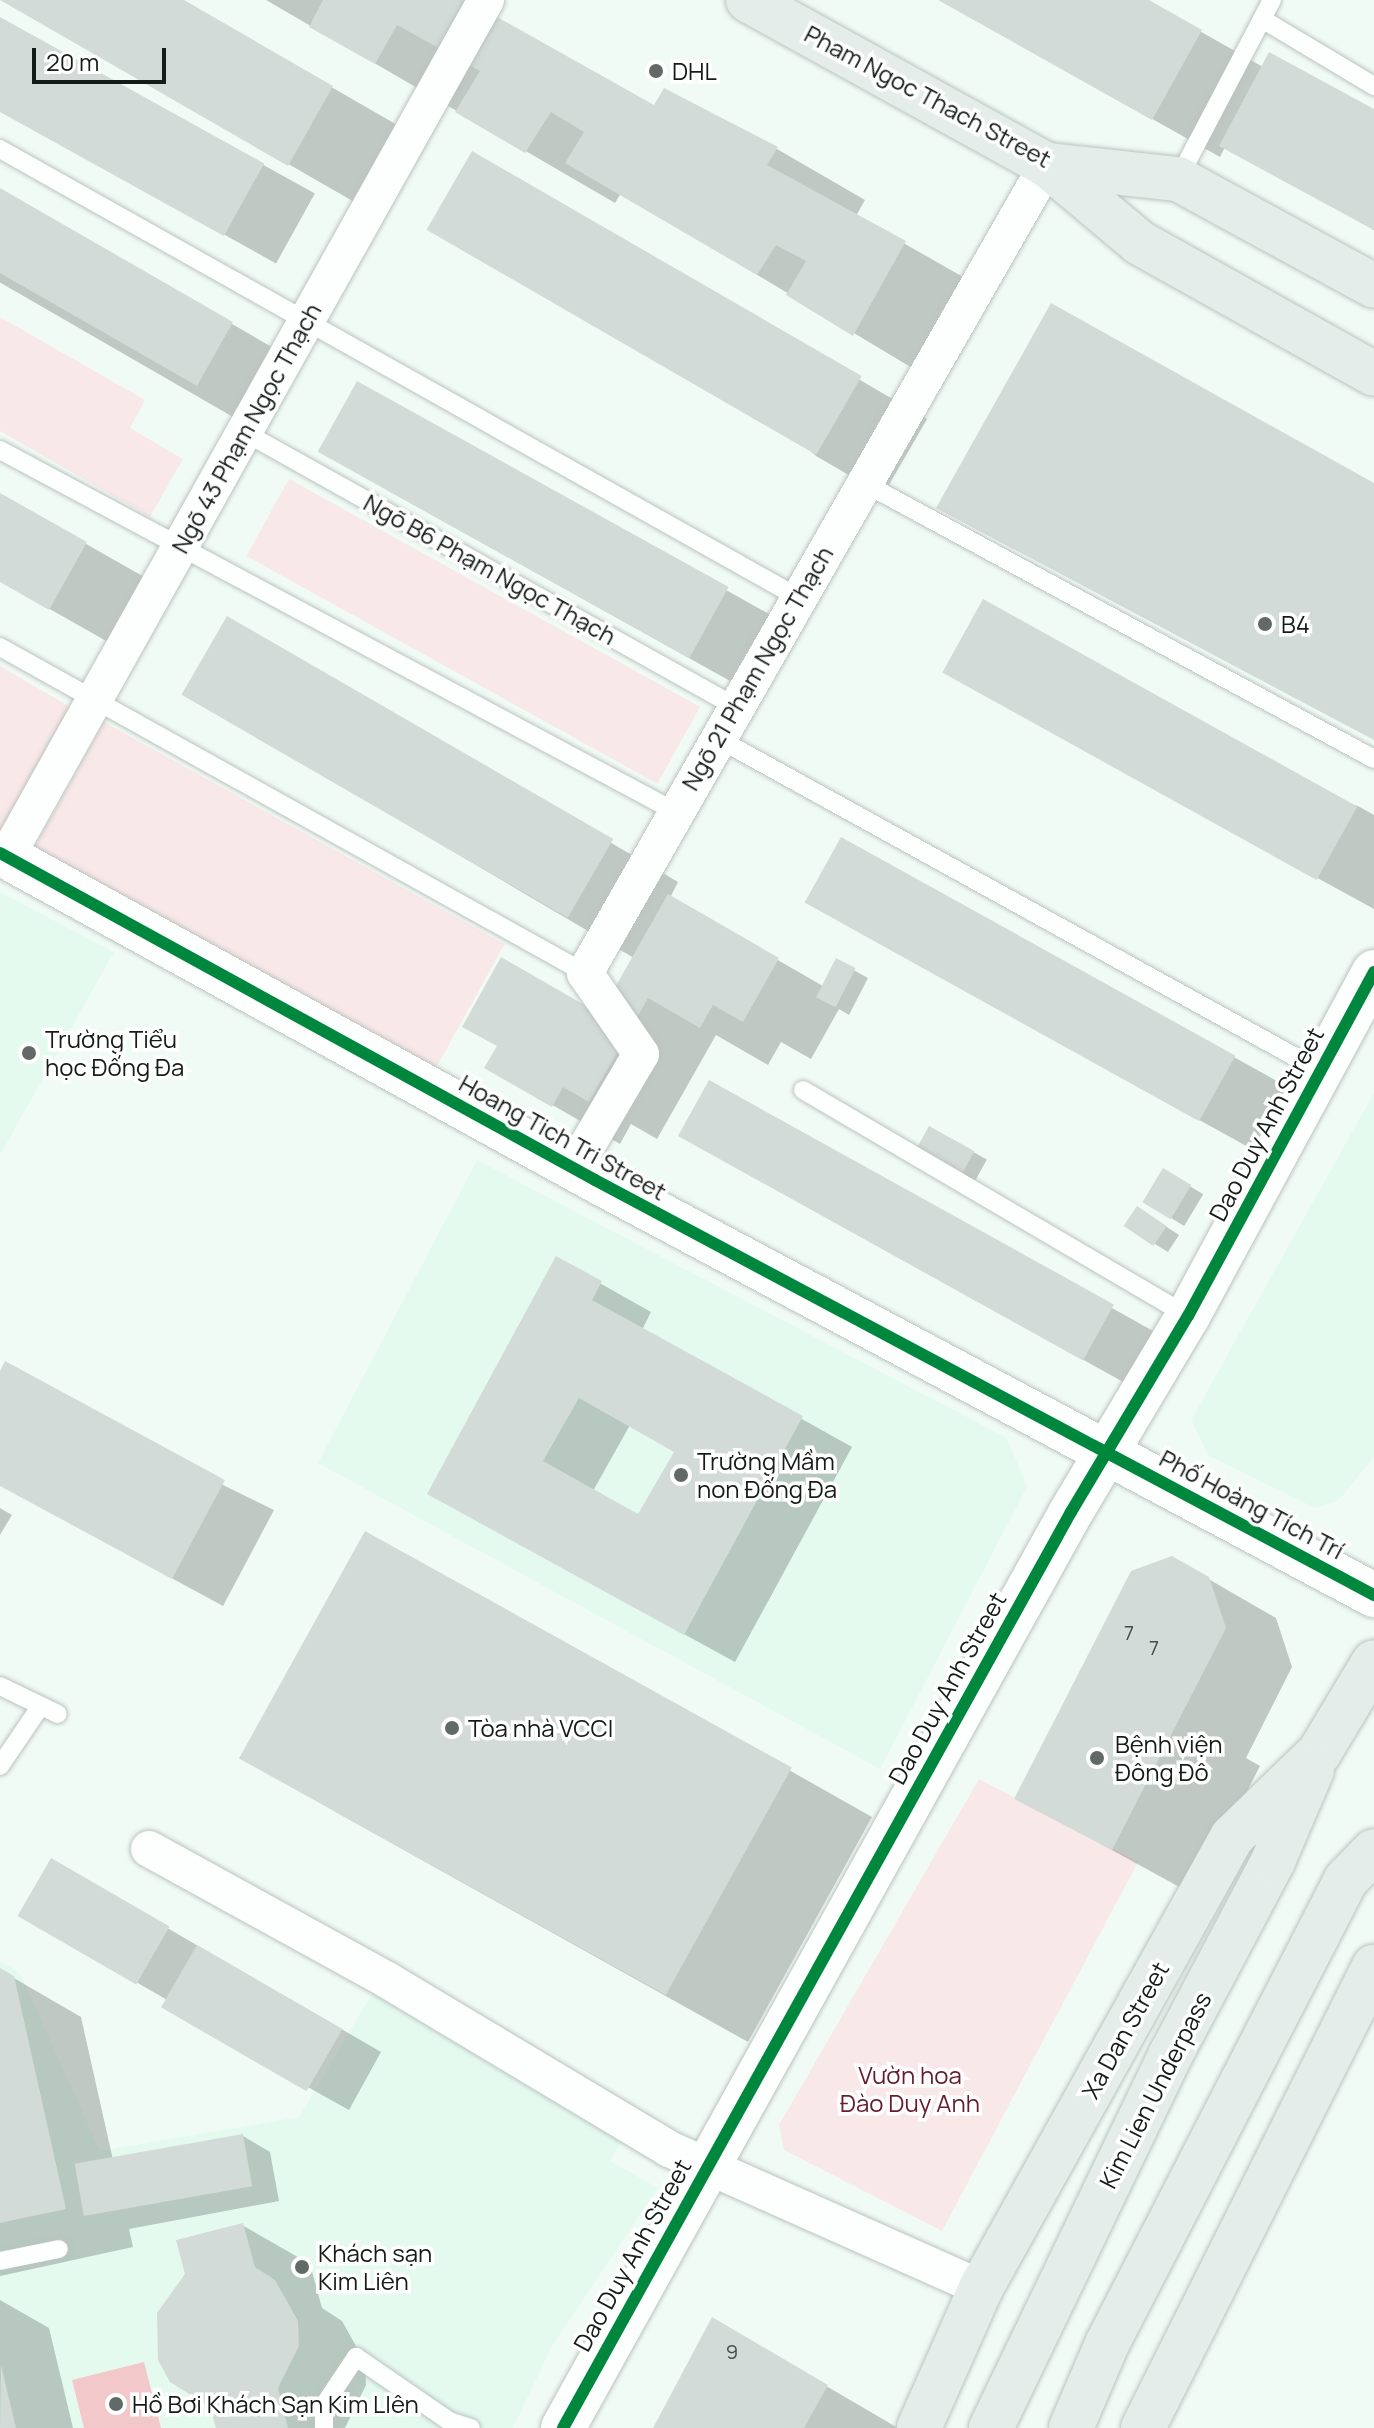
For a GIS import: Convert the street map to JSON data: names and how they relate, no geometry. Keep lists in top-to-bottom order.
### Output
{
  "streets": {
    "main road": ["Pham Ngoc Thach Street", "Xa Dan Street", "Kim Lien Underpass"],
    "street": [
      "Ngõ 43 Phạm Ngọc Thạch",
      "Ngõ 21 Phạm Ngọc Thạch",
      "Dao Duy Anh Street",
      "Hoang Tich Tri Street",
      "Phố Hoàng Tích Trí"
    ],
    "lane": ["Ngõ B6 Phạm Ngọc Thạch"]
  },
  "crossings": [
    ["Pham Ngoc Thach Street", "Ngõ 21 Phạm Ngọc Thạch"],
    ["Ngõ 43 Phạm Ngọc Thạch", "Ngõ B6 Phạm Ngọc Thạch"],
    ["Ngõ 43 Phạm Ngọc Thạch", "Hoang Tich Tri Street"],
    ["Ngõ B6 Phạm Ngọc Thạch", "Ngõ 21 Phạm Ngọc Thạch"],
    ["Dao Duy Anh Street", "Hoang Tich Tri Street"],
    ["Dao Duy Anh Street", "Phố Hoàng Tích Trí"],
    ["Hoang Tich Tri Street", "Phố Hoàng Tích Trí"],
    ["Xa Dan Street", "Kim Lien Underpass"]
  ],
  "parks": ["Vườn hoa Đào Duy Anh"],
  "places": [
    "DHL",
    "B4",
    "Trường Tiểu học Đống Đa",
    "Trường Mầm non Đống Đa",
    "Tòa nhà VCCI",
    "Bệnh viện Đông Đô",
    "Khách sạn Kim Liên",
    "Hồ Bơi Khách Sạn Kim LIên"
  ],
  "house_numbers": ["7", "7", "9"],
  "scale_bar": "20 m"
}
